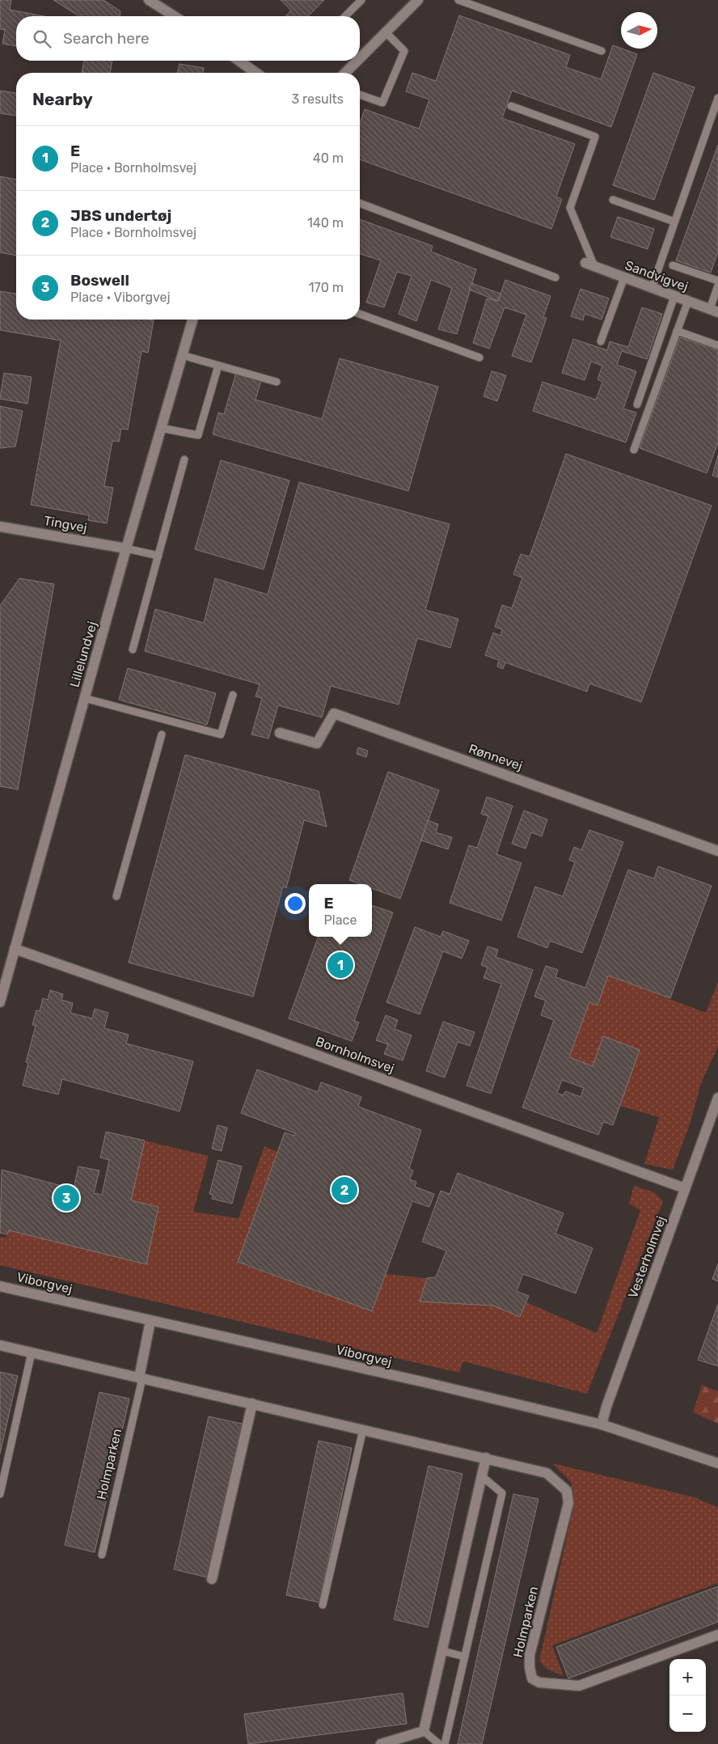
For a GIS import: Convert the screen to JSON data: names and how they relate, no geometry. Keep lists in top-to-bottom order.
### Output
{
  "streets": {
    "street": [
      "Sandvigvej",
      "Tingvej",
      "Lillelundvej",
      "Rønnevej",
      "Bornholmsvej",
      "Vesterholmvej",
      "Viborgvej",
      "Holmparken"
    ]
  },
  "crossings": [
    ["Tingvej", "Lillelundvej"],
    ["Lillelundvej", "Bornholmsvej"],
    ["Bornholmsvej", "Vesterholmvej"],
    ["Vesterholmvej", "Viborgvej"],
    ["Viborgvej", "Holmparken"]
  ],
  "north": "right",
  "page": {
    "search": "Search here",
    "heading": ["Nearby", "3 results"],
    "list": [
      {
        "mark": "1",
        "name": "E",
        "note": "Place · Bornholmsvej",
        "value": "40 m"
      },
      {
        "mark": "2",
        "name": "JBS undertøj",
        "note": "Place · Bornholmsvej",
        "value": "140 m"
      },
      {
        "mark": "3",
        "name": "Boswell",
        "note": "Place · Viborgvej",
        "value": "170 m"
      }
    ],
    "popup": ["E", "Place"],
    "pins": ["1", "2", "3"],
    "map_buttons": ["+", "−"]
  }
}
